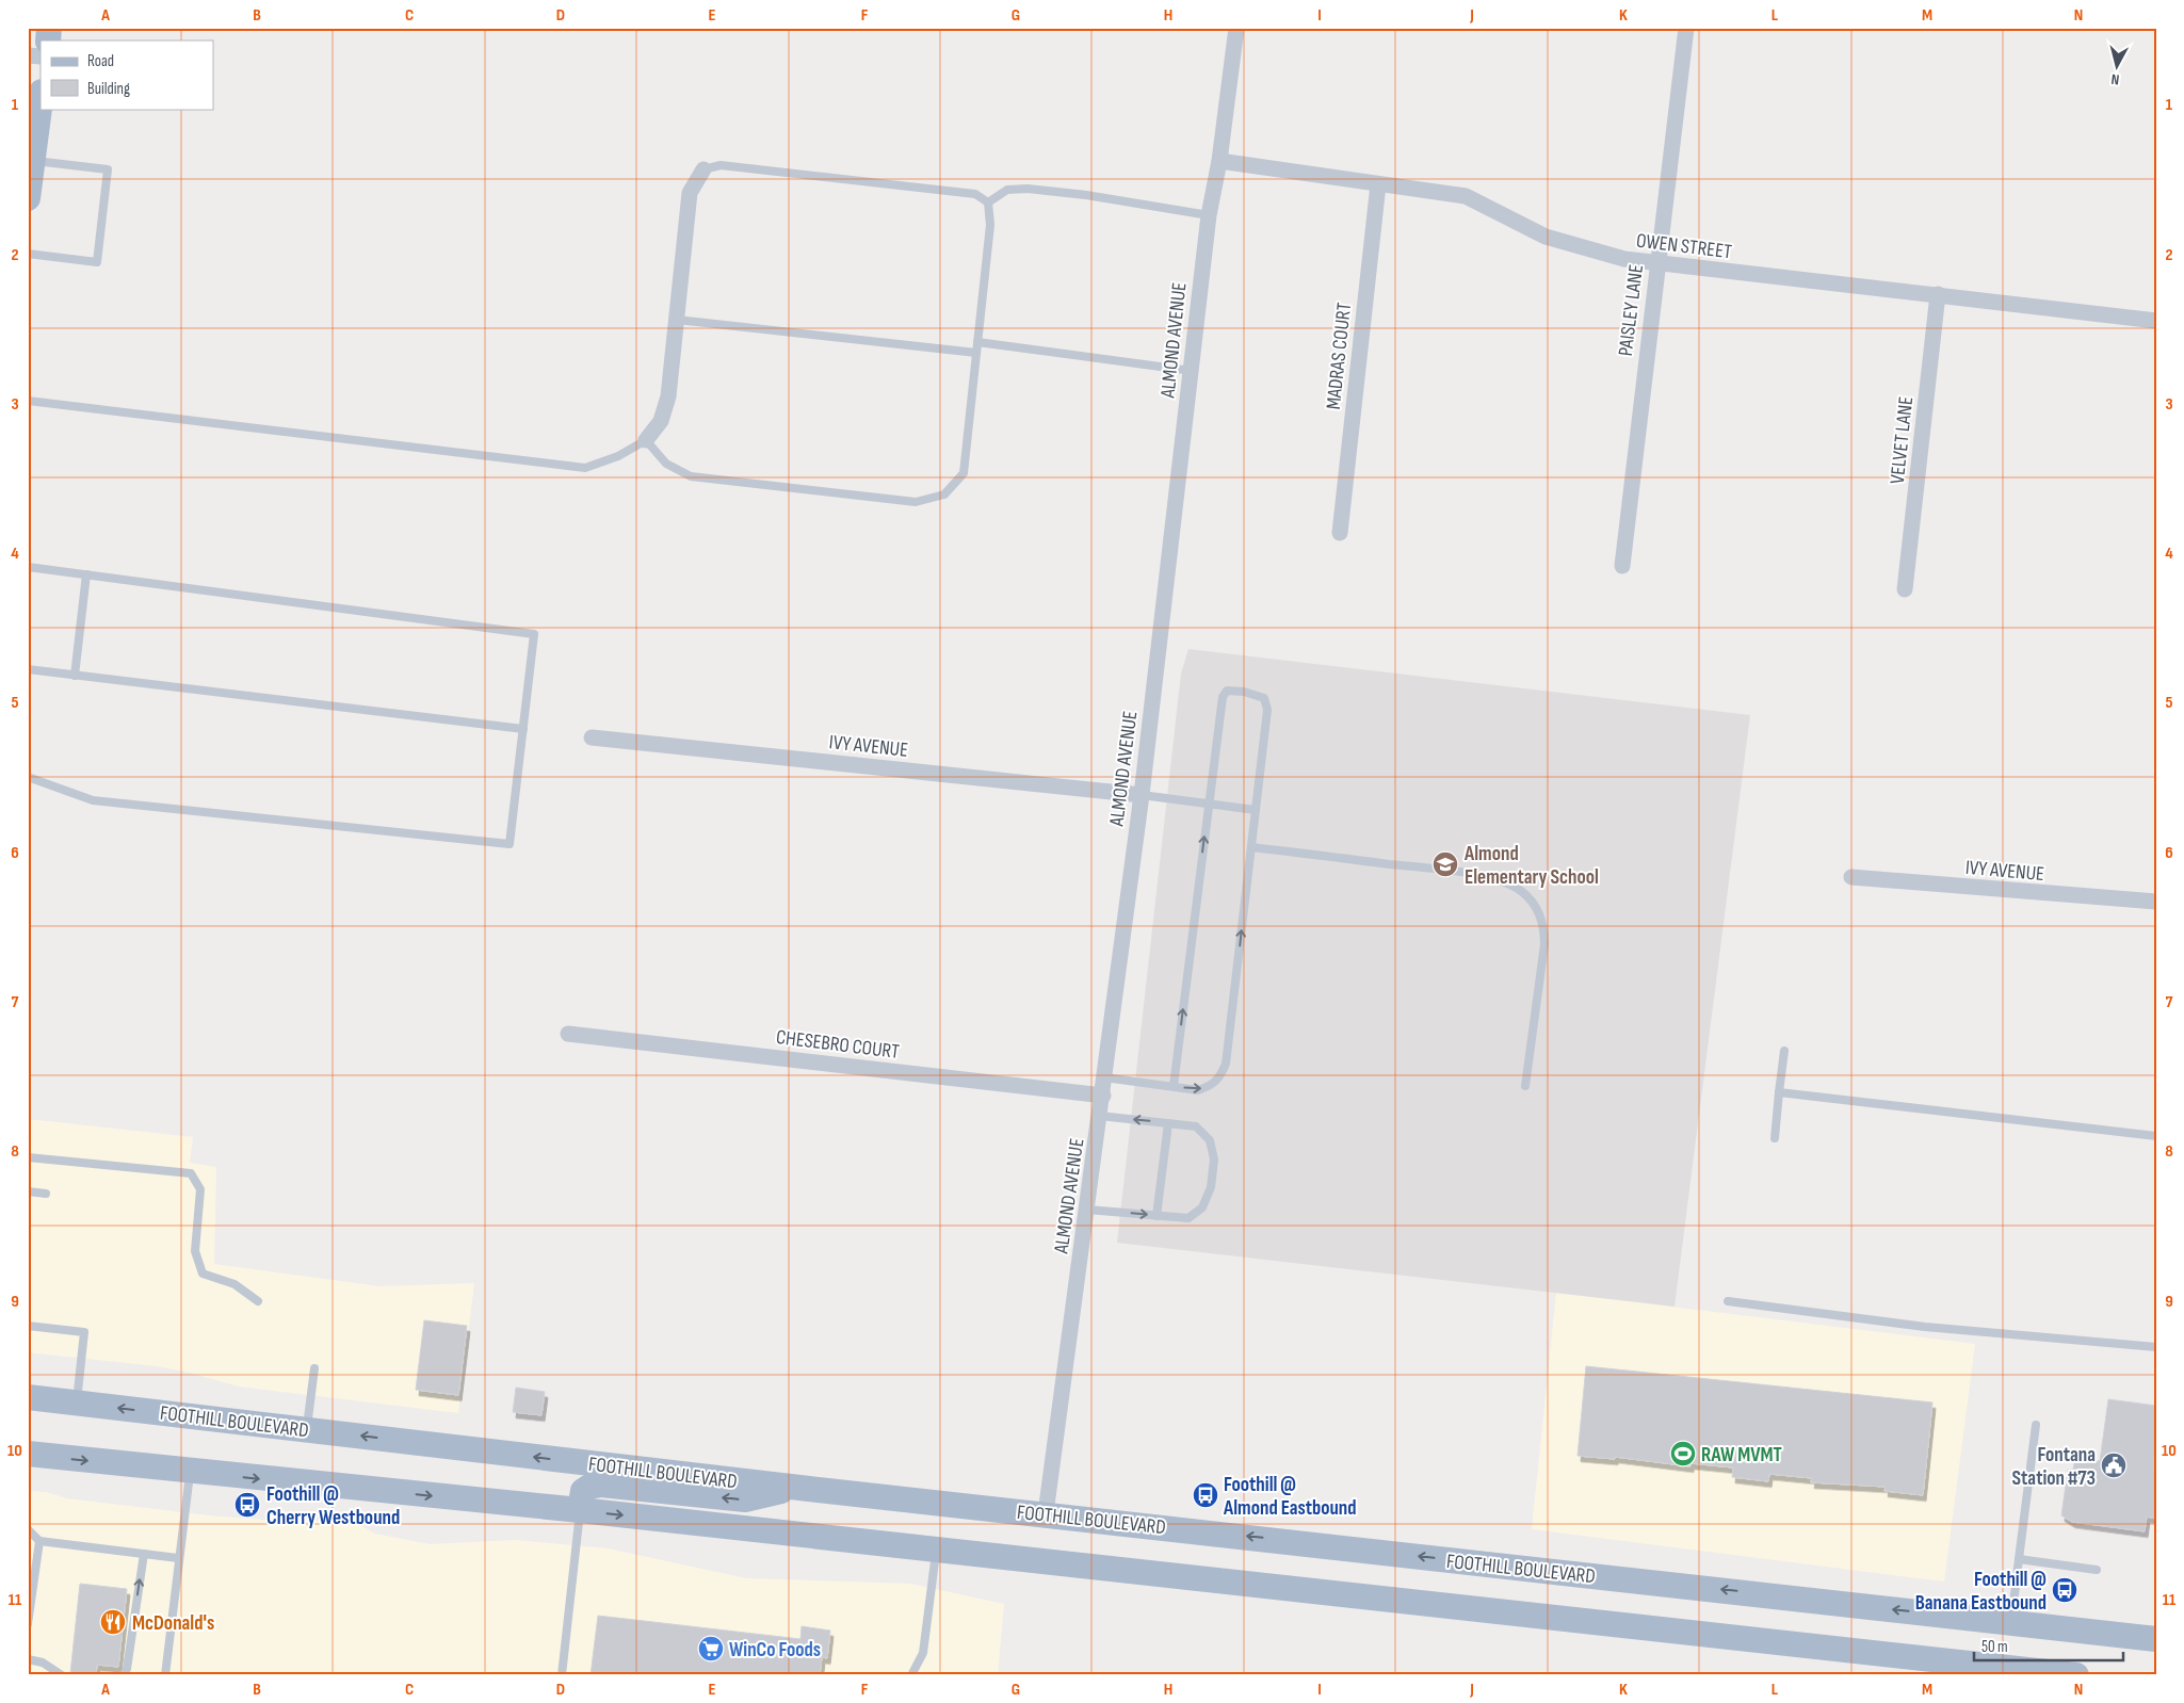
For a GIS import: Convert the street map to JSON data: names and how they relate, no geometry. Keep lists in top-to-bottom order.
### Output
{
  "streets": {
    "main road": ["FOOTHILL BOULEVARD"],
    "street": [
      "OWEN STREET",
      "PAISLEY LANE",
      "ALMOND AVENUE",
      "MADRAS COURT",
      "VELVET LANE",
      "IVY AVENUE",
      "CHESEBRO COURT"
    ]
  },
  "crossings": [
    ["OWEN STREET", "PAISLEY LANE"],
    ["OWEN STREET", "ALMOND AVENUE"],
    ["OWEN STREET", "MADRAS COURT"],
    ["OWEN STREET", "VELVET LANE"],
    ["ALMOND AVENUE", "IVY AVENUE"],
    ["ALMOND AVENUE", "CHESEBRO COURT"],
    ["ALMOND AVENUE", "FOOTHILL BOULEVARD"]
  ],
  "places": {
    "school or university": ["Almond Elementary School"],
    "sports": ["RAW MVMT"],
    "public building": ["Fontana Station #73"],
    "bus stop": ["Foothill @ Almond Eastbound", "Foothill @ Cherry Westbound", "Foothill @ Banana Eastbound"],
    "restaurant": ["McDonald's"],
    "supermarket": ["WinCo Foods"]
  },
  "legend": ["Road", "Building"],
  "scale_bar": "50 m",
  "north": "bottom",
  "grid": {
    "columns": [
      "A",
      "B",
      "C",
      "D",
      "E",
      "F",
      "G",
      "H",
      "I",
      "J",
      "K",
      "L",
      "M",
      "N"
    ],
    "rows": [
      "1",
      "2",
      "3",
      "4",
      "5",
      "6",
      "7",
      "8",
      "9",
      "10",
      "11"
    ]
  }
}
